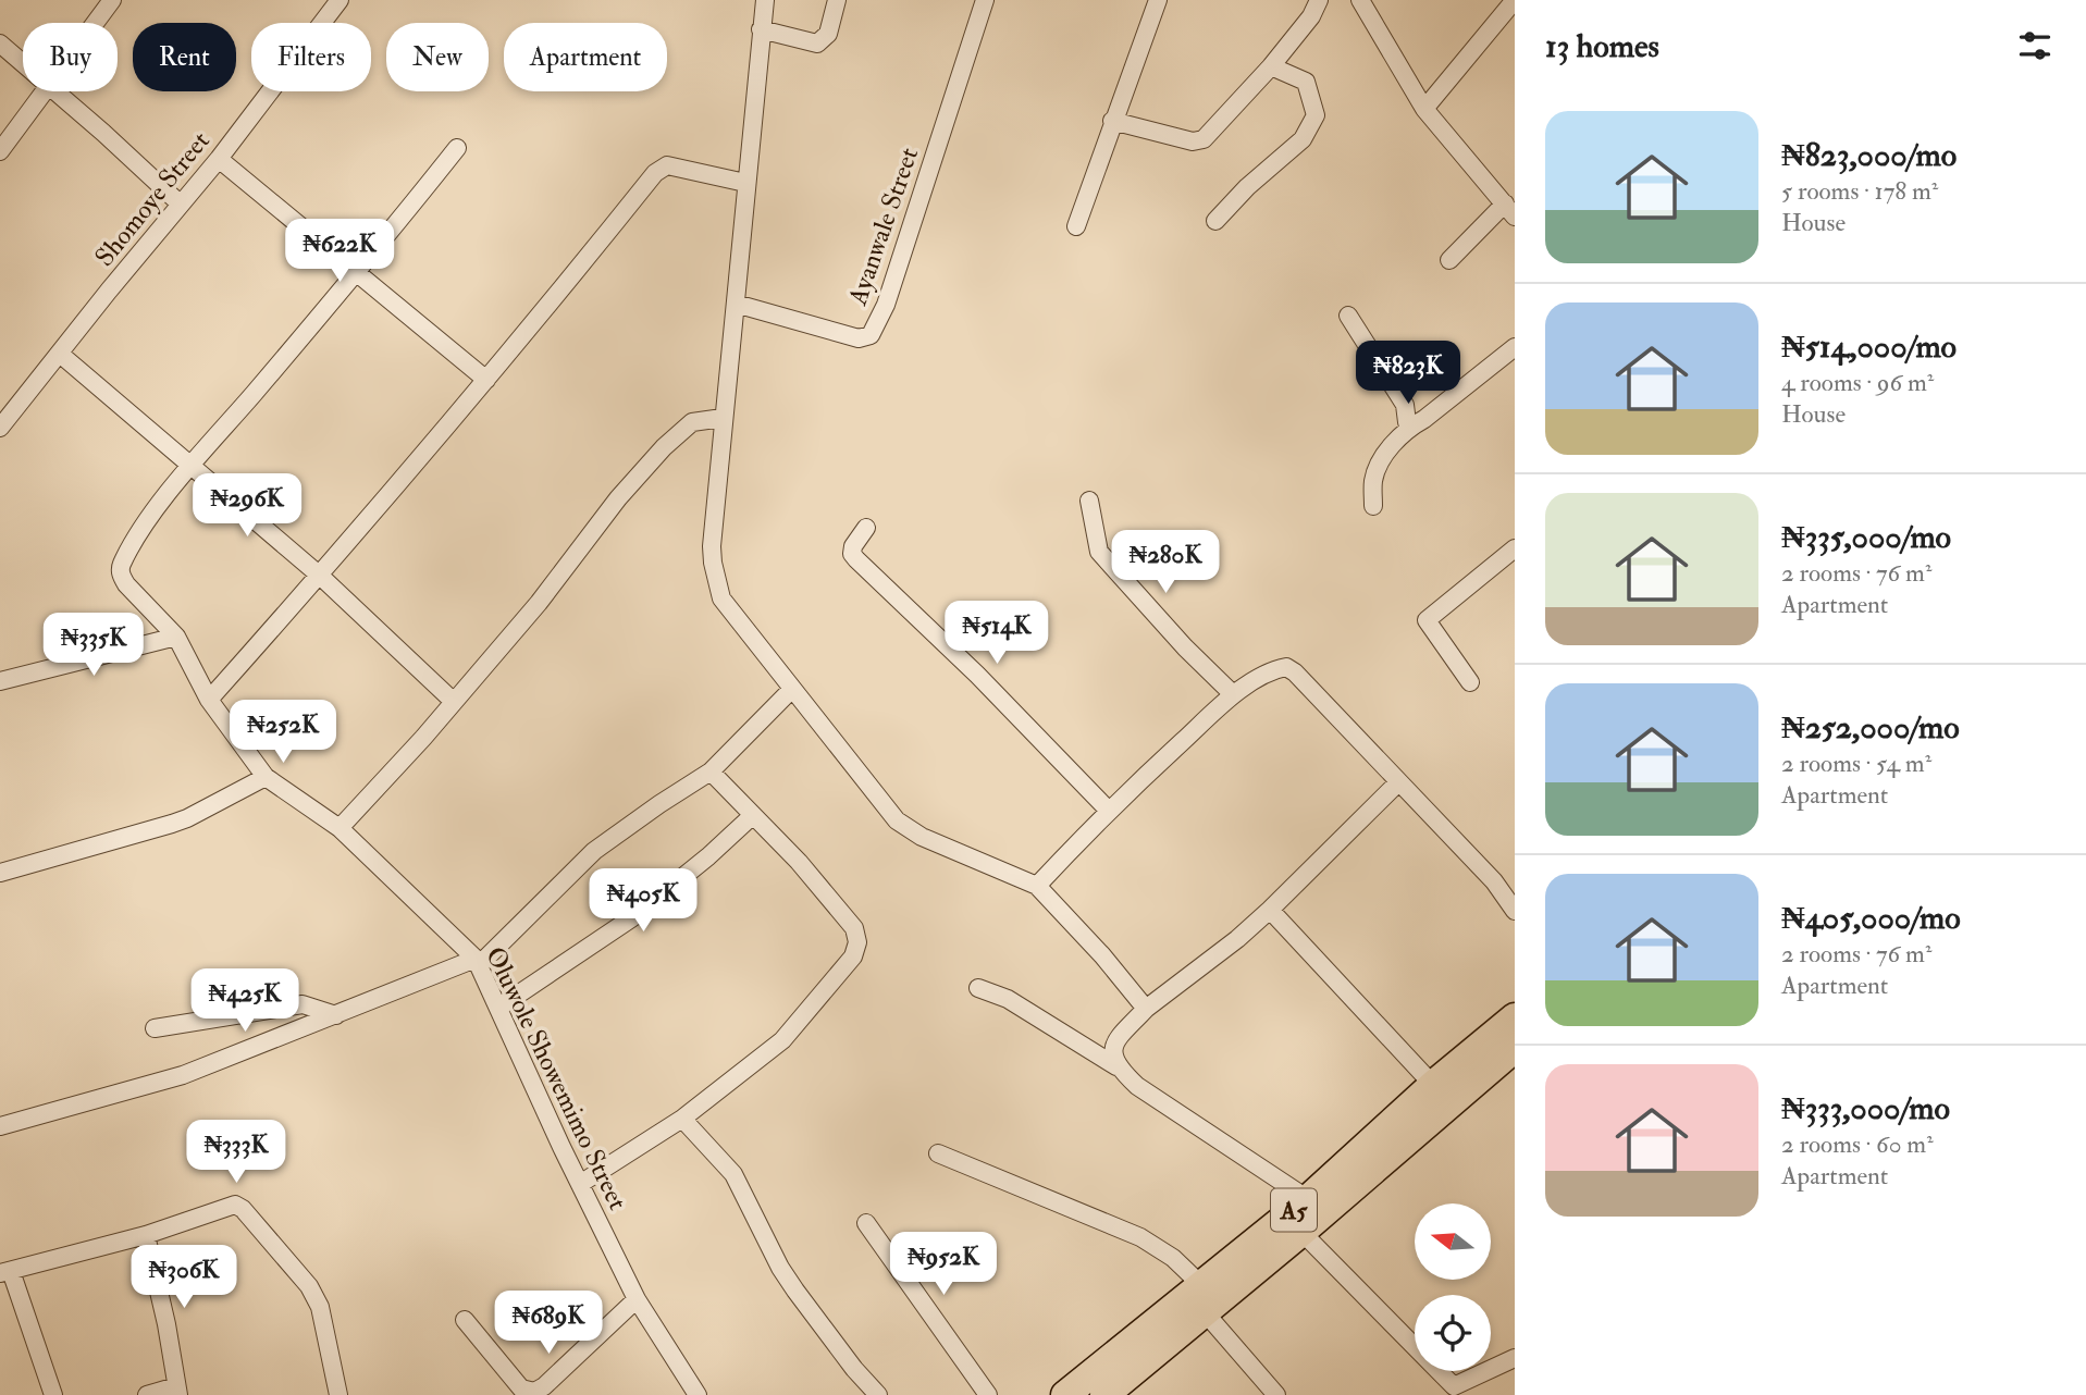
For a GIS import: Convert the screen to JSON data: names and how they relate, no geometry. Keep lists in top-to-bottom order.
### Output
{
  "streets": {
    "highway": ["A5"],
    "street": ["Shomoye Street", "Ayanwale Street", "Oluwole Showemimo Street"]
  },
  "north": "left",
  "page": {
    "heading": "13 homes",
    "chip": [
      "Buy",
      "Rent",
      "Filters",
      "New",
      "Apartment"
    ],
    "list": [
      {
        "name": "₦823,000/mo",
        "note": "5 rooms · 178 m² · House"
      },
      {
        "name": "₦514,000/mo",
        "note": "4 rooms · 96 m² · House"
      },
      {
        "name": "₦335,000/mo",
        "note": "2 rooms · 76 m² · Apartment"
      },
      {
        "name": "₦252,000/mo",
        "note": "2 rooms · 54 m² · Apartment"
      },
      {
        "name": "₦405,000/mo",
        "note": "2 rooms · 76 m² · Apartment"
      },
      {
        "name": "₦333,000/mo",
        "note": "2 rooms · 60 m² · Apartment"
      }
    ],
    "price": [
      "₦622K",
      "₦823K",
      "₦296K",
      "₦280K",
      "₦514K",
      "₦335K",
      "₦252K",
      "₦405K",
      "₦425K",
      "₦333K",
      "₦952K",
      "₦306K",
      "₦689K"
    ]
  }
}
